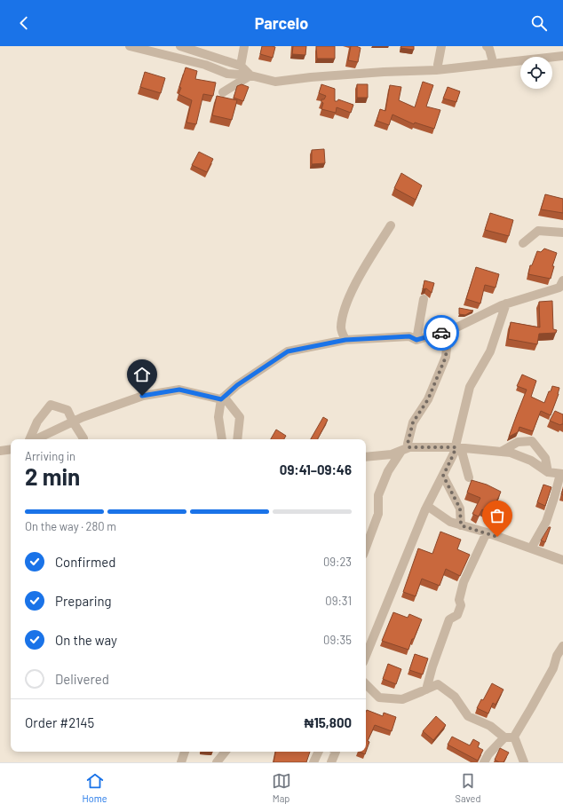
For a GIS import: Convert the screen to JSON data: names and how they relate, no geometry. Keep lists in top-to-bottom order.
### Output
{
  "page": {
    "header": "Parcelo",
    "heading": ["2 min", "Arriving in", "09:41–09:46"],
    "panel": ["Order #2145", "₦15,800"],
    "bar": "On the way · 280 m",
    "list": [
      ["Confirmed", "09:23"],
      ["Preparing", "09:31"],
      ["On the way", "09:35"],
      "Delivered"
    ],
    "tabs": ["Home", "Map", "Saved"]
  }
}
